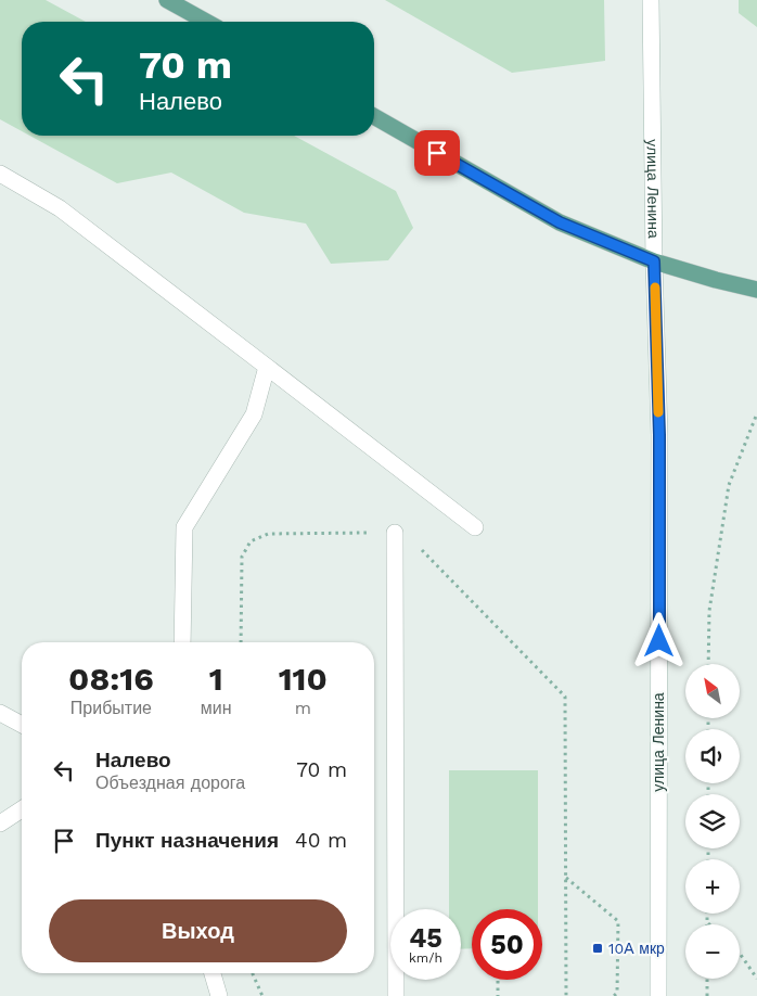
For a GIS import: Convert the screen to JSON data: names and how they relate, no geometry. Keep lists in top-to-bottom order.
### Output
{
  "streets": {
    "main road": ["улица Ленина"]
  },
  "places": {
    "transit": ["10А мкр"]
  },
  "north": "top left",
  "page": {
    "turn": ["70 m", "Налево"],
    "eta": [
      "08:16",
      "Прибытие",
      "1",
      "мин",
      "110",
      "m"
    ],
    "map_buttons": ["+", "−"],
    "list": [
      {
        "name": "Налево",
        "note": "Объездная дорога",
        "value": "70 m"
      },
      {
        "name": "Пункт назначения",
        "value": "40 m"
      }
    ],
    "buttons": "Выход",
    "speed": "45 km/h",
    "limit": "50"
  }
}
